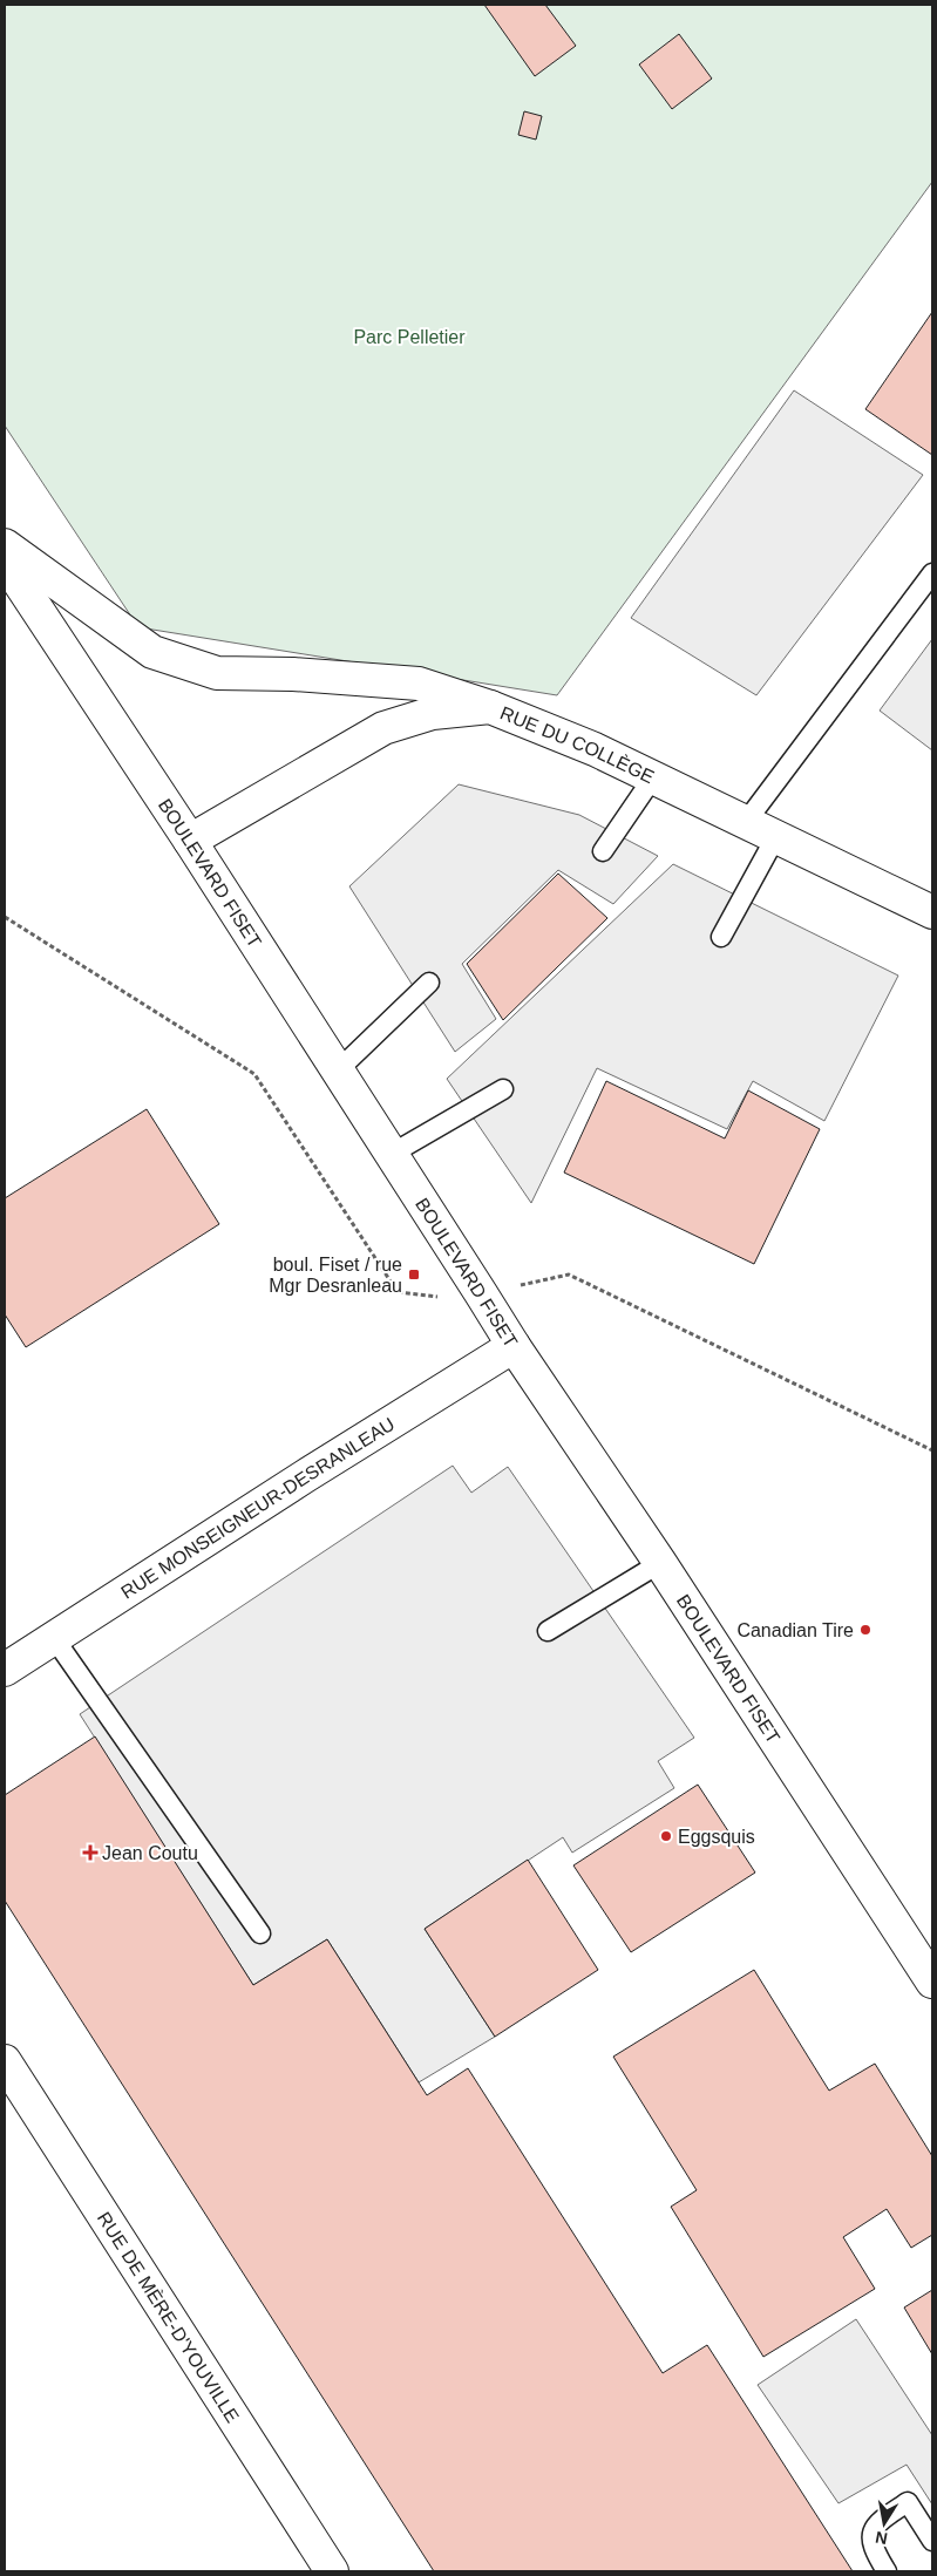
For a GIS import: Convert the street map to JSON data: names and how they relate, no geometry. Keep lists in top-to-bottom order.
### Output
{
  "streets": {
    "main road": [
      "RUE DU COLLÈGE",
      "BOULEVARD FISET",
      "RUE MONSEIGNEUR-DESRANLEAU",
      "RUE DE MÈRE-D'YOUVILLE"
    ]
  },
  "crossings": [
    ["RUE DU COLLÈGE", "BOULEVARD FISET"],
    ["BOULEVARD FISET", "RUE MONSEIGNEUR-DESRANLEAU"]
  ],
  "parks": ["Parc Pelletier"],
  "places": {
    "transit": ["boul. Fiset / rue Mgr Desranleau"],
    "other": ["Canadian Tire", "Eggsquis"],
    "health": ["Jean Coutu"]
  },
  "north": "bottom"
}
